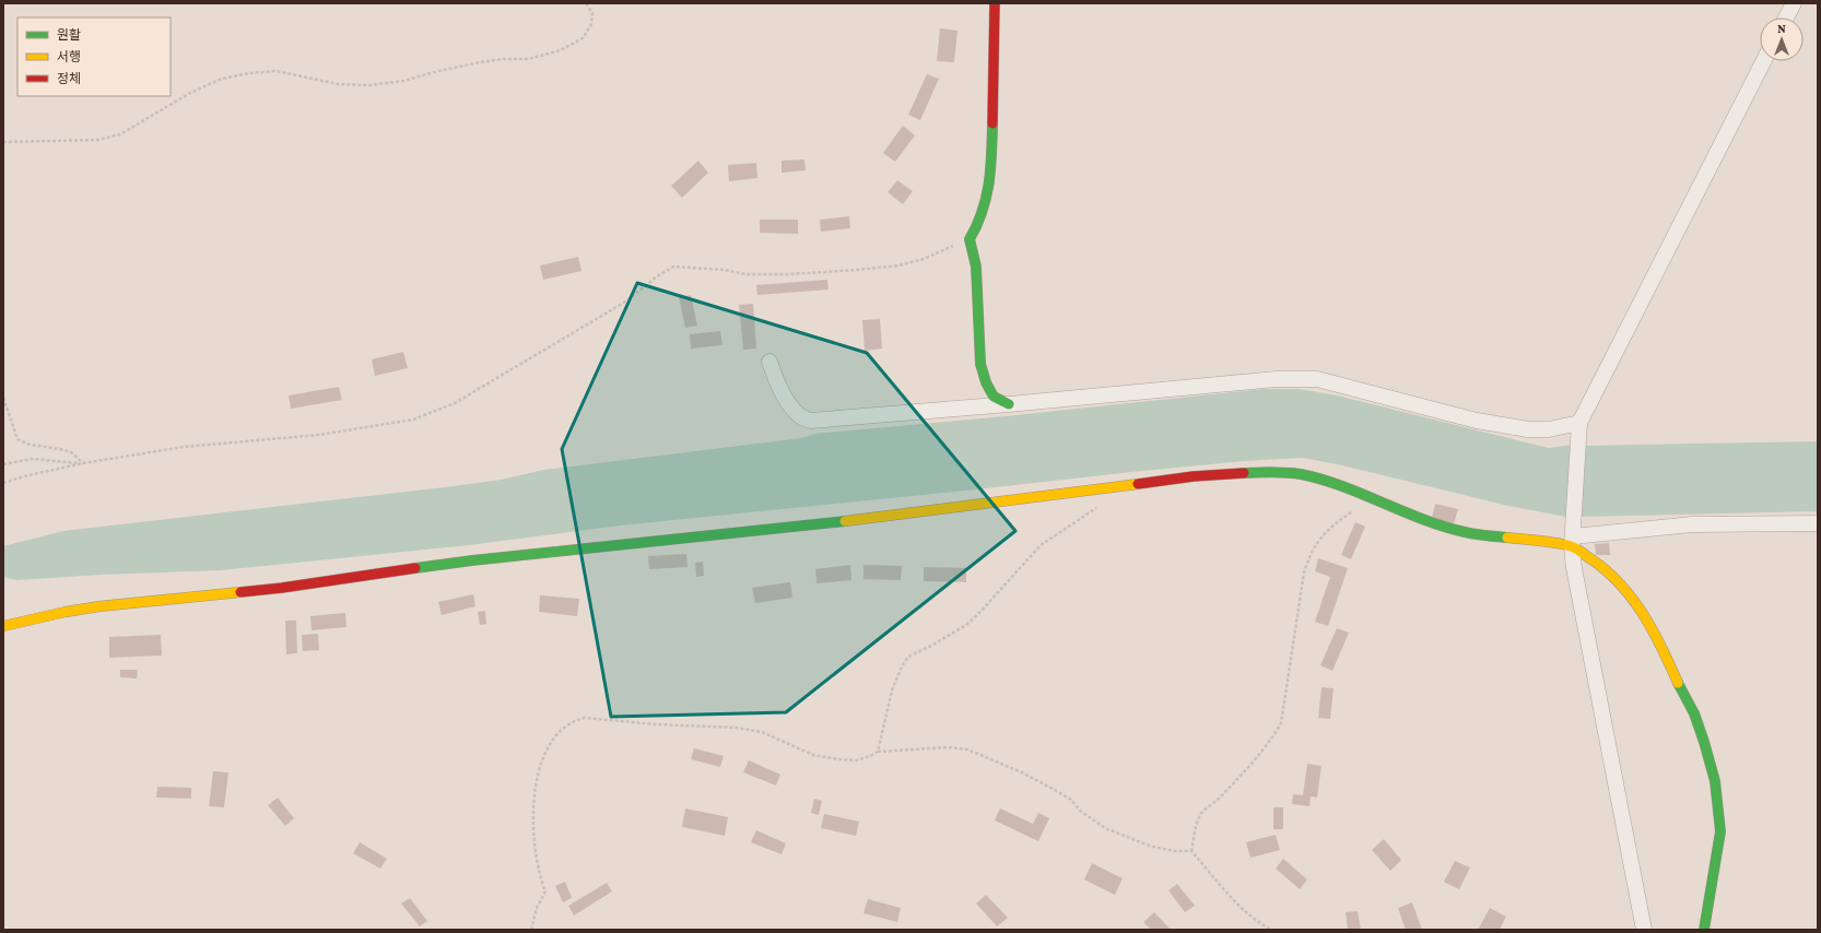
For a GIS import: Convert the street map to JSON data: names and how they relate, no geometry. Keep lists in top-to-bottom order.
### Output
{
  "legend": ["원활", "서행", "정체"],
  "north": "top"
}
